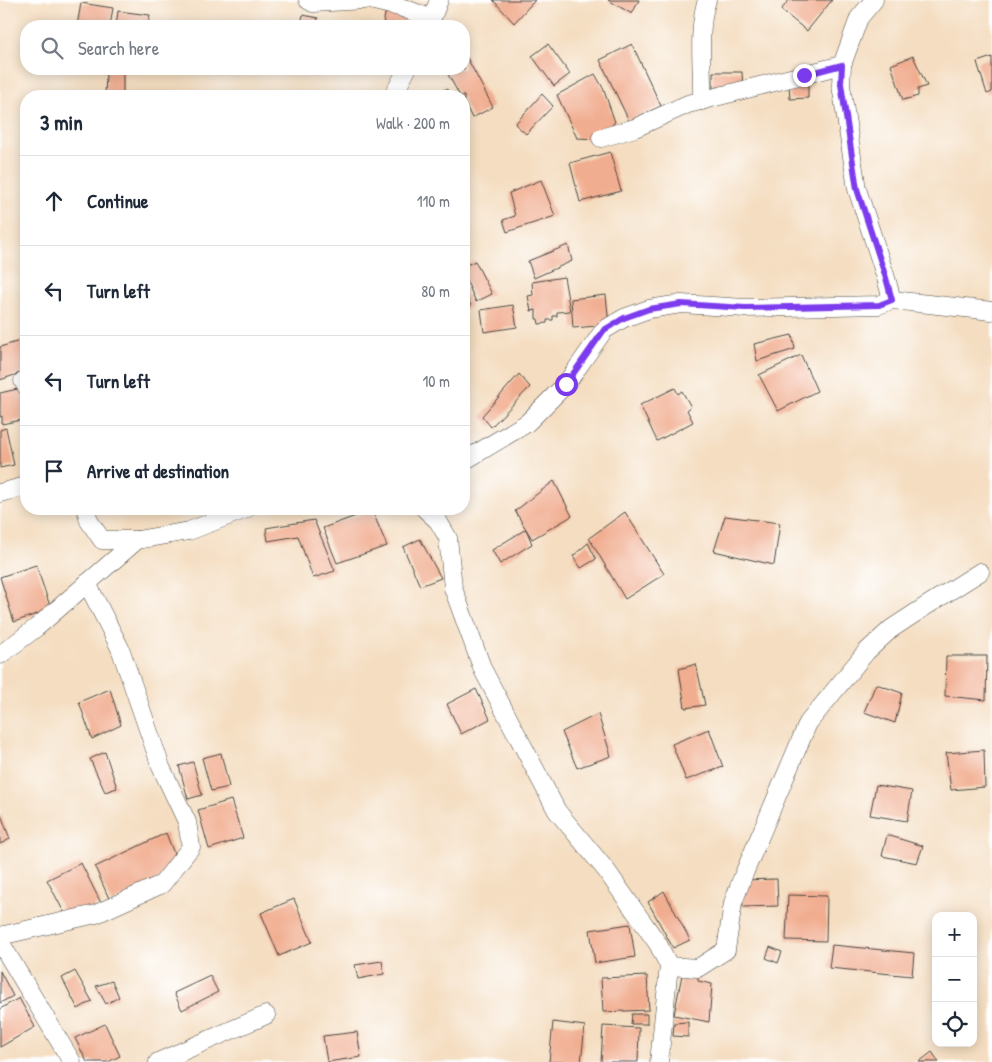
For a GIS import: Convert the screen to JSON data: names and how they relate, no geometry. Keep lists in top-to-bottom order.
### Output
{
  "page": {
    "search": "Search here",
    "heading": ["3 min", "Walk · 200 m"],
    "list": [
      ["Continue", "110 m"],
      ["Turn left", "80 m"],
      ["Turn left", "10 m"],
      "Arrive at destination"
    ],
    "map_buttons": ["+", "−"]
  }
}
